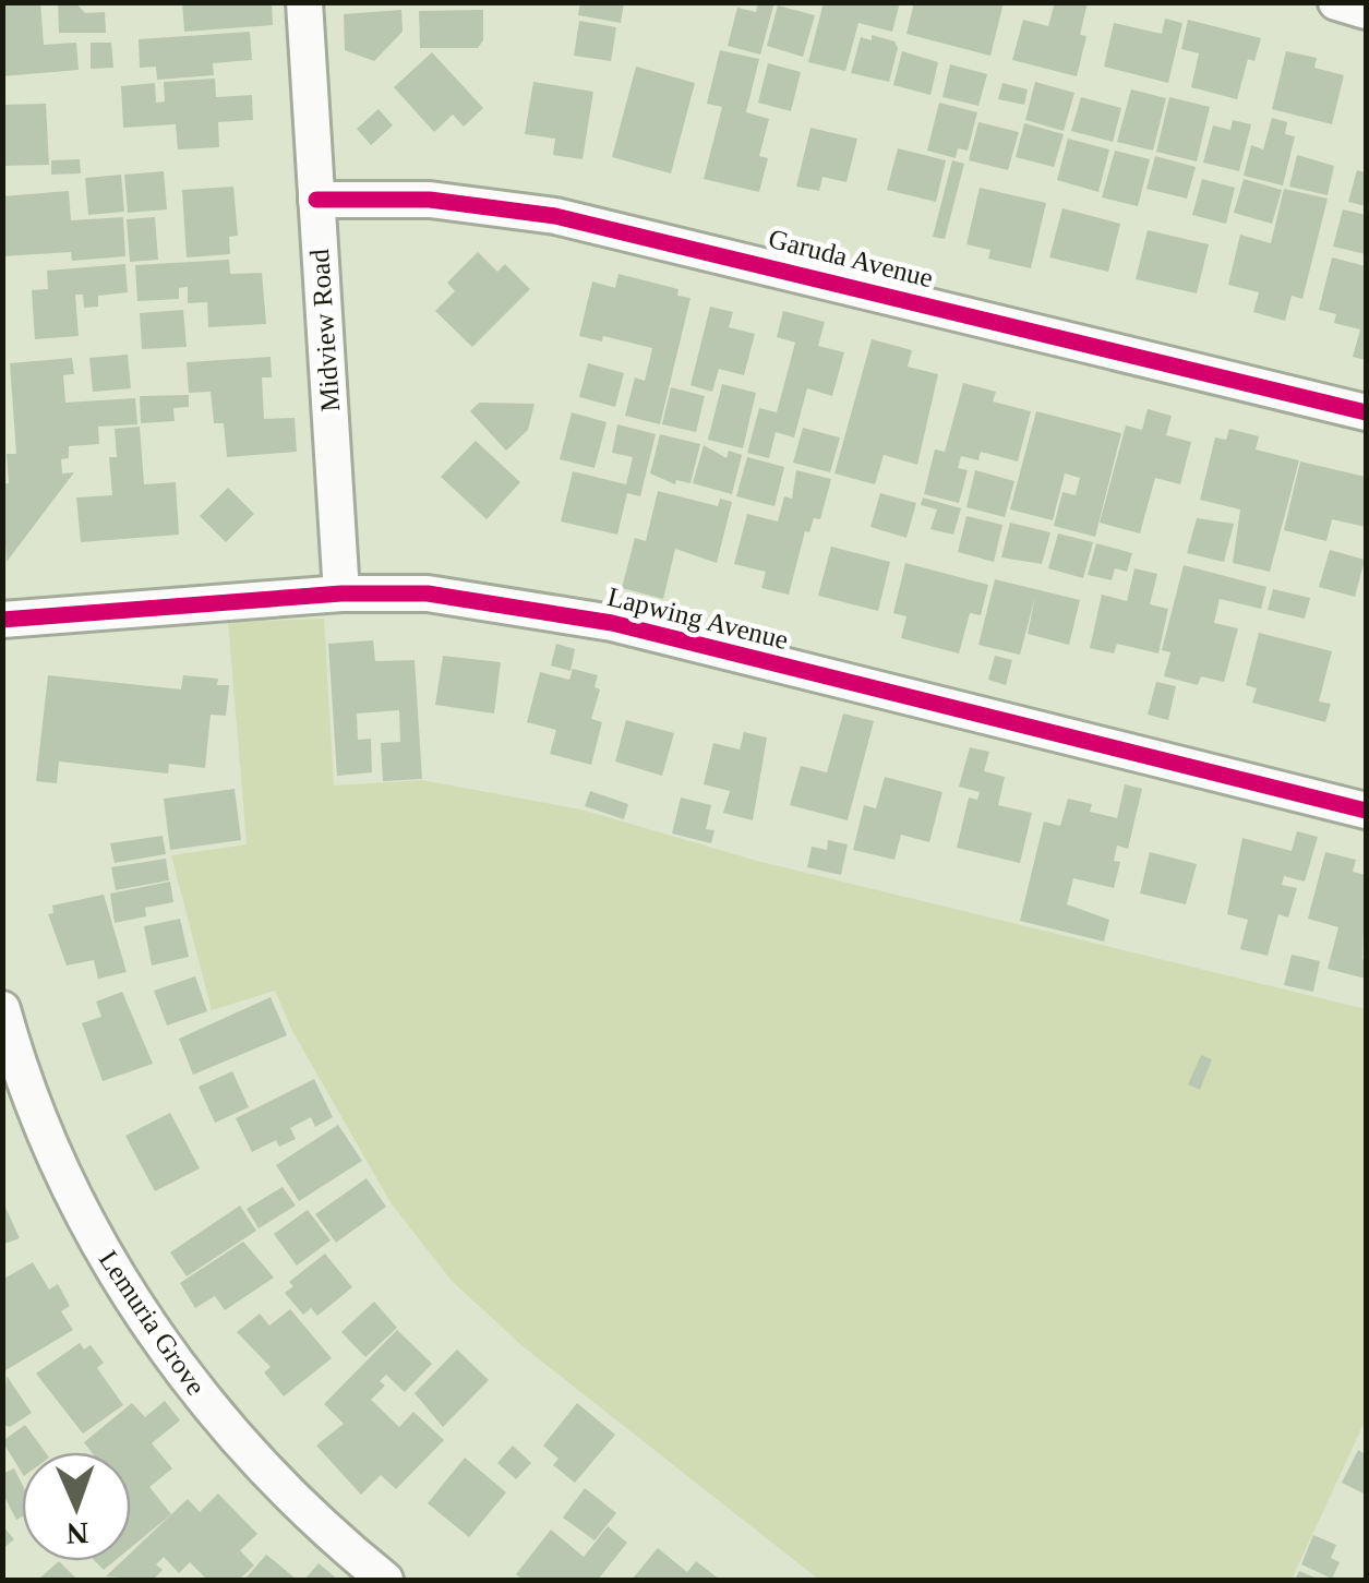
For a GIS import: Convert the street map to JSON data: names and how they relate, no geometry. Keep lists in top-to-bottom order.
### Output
{
  "streets": {
    "street": [
      "Garuda Avenue",
      "Midview Road",
      "Lapwing Avenue",
      "Lemuria Grove"
    ]
  },
  "crossings": [
    ["Garuda Avenue", "Midview Road"],
    ["Midview Road", "Lapwing Avenue"]
  ],
  "north": "bottom"
}
